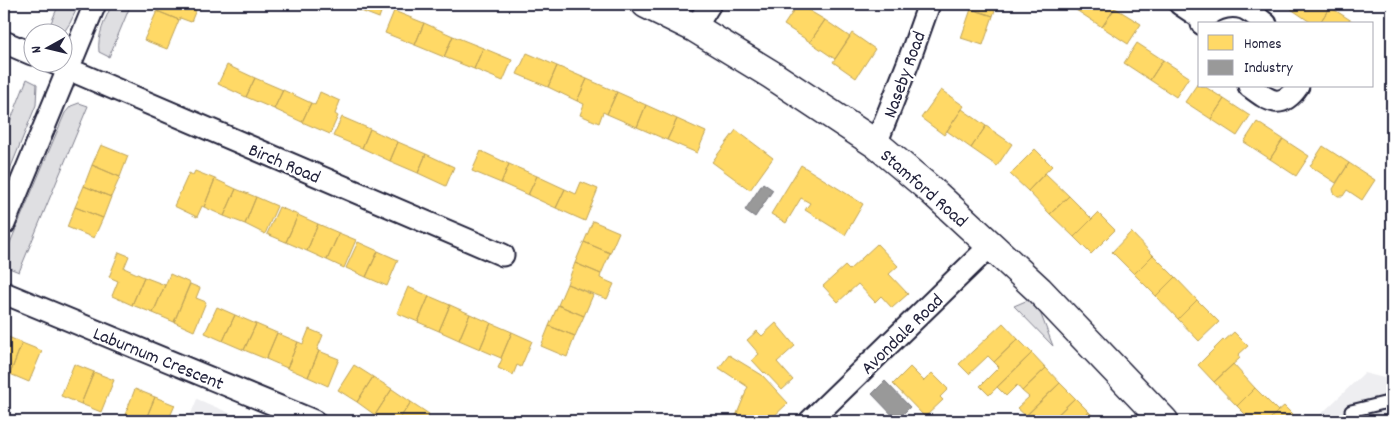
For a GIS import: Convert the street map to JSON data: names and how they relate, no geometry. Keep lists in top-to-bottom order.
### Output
{
  "streets": {
    "main road": ["Stamford Road"],
    "street": [
      "Naseby Road",
      "Birch Road",
      "Avondale Road",
      "Laburnum Crescent"
    ]
  },
  "crossings": [
    ["Naseby Road", "Stamford Road"],
    ["Stamford Road", "Avondale Road"]
  ],
  "legend": ["Homes", "Industry"],
  "north": "left"
}
